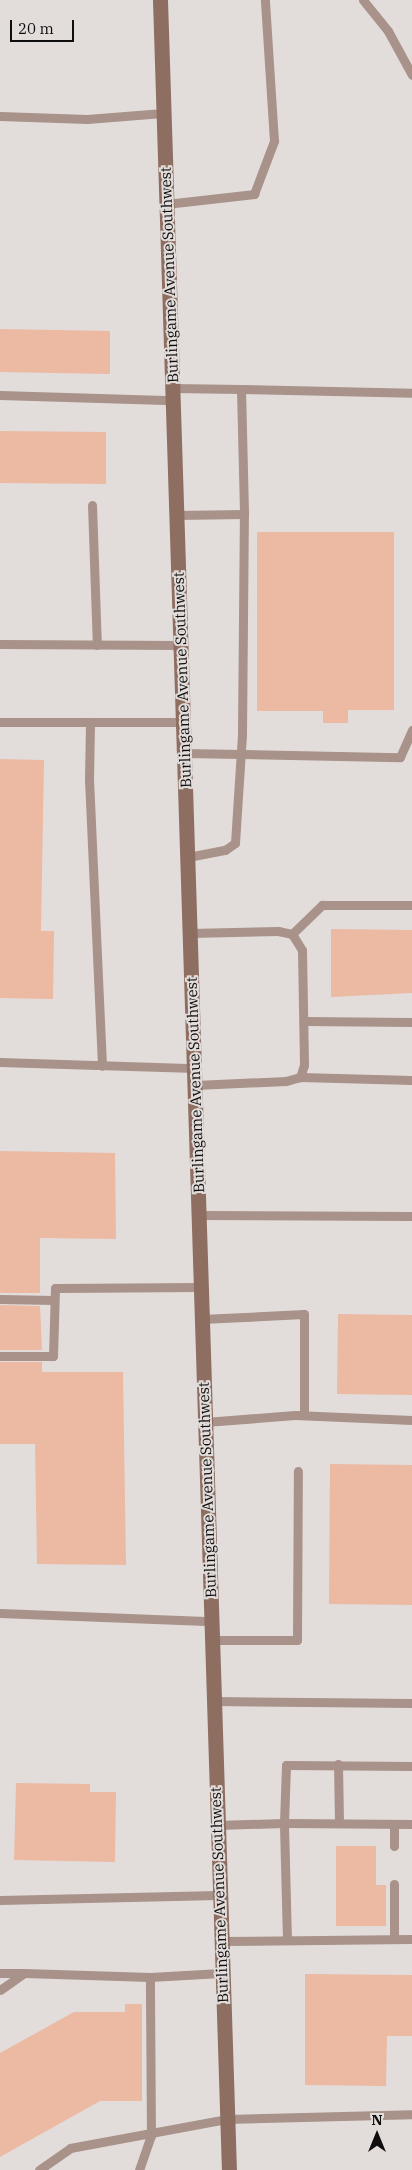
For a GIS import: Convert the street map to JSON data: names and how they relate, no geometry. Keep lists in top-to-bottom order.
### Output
{
  "streets": {
    "street": ["Burlingame Avenue Southwest"]
  },
  "scale_bar": "20 m",
  "north": "top"
}
